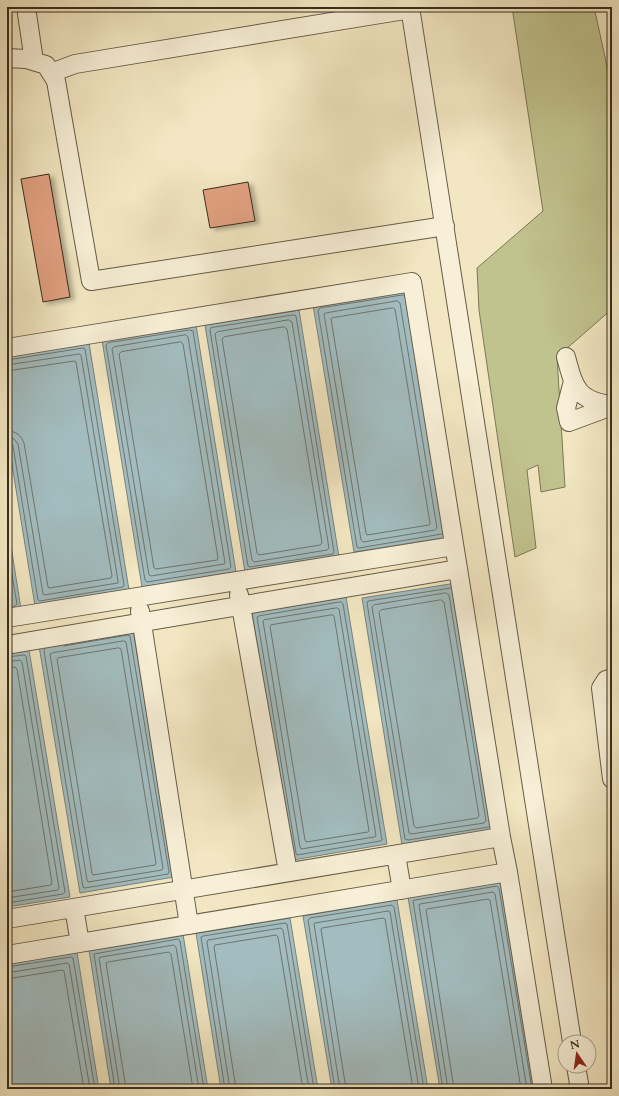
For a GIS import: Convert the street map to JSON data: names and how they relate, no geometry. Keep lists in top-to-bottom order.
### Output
{
  "north": "top"
}
